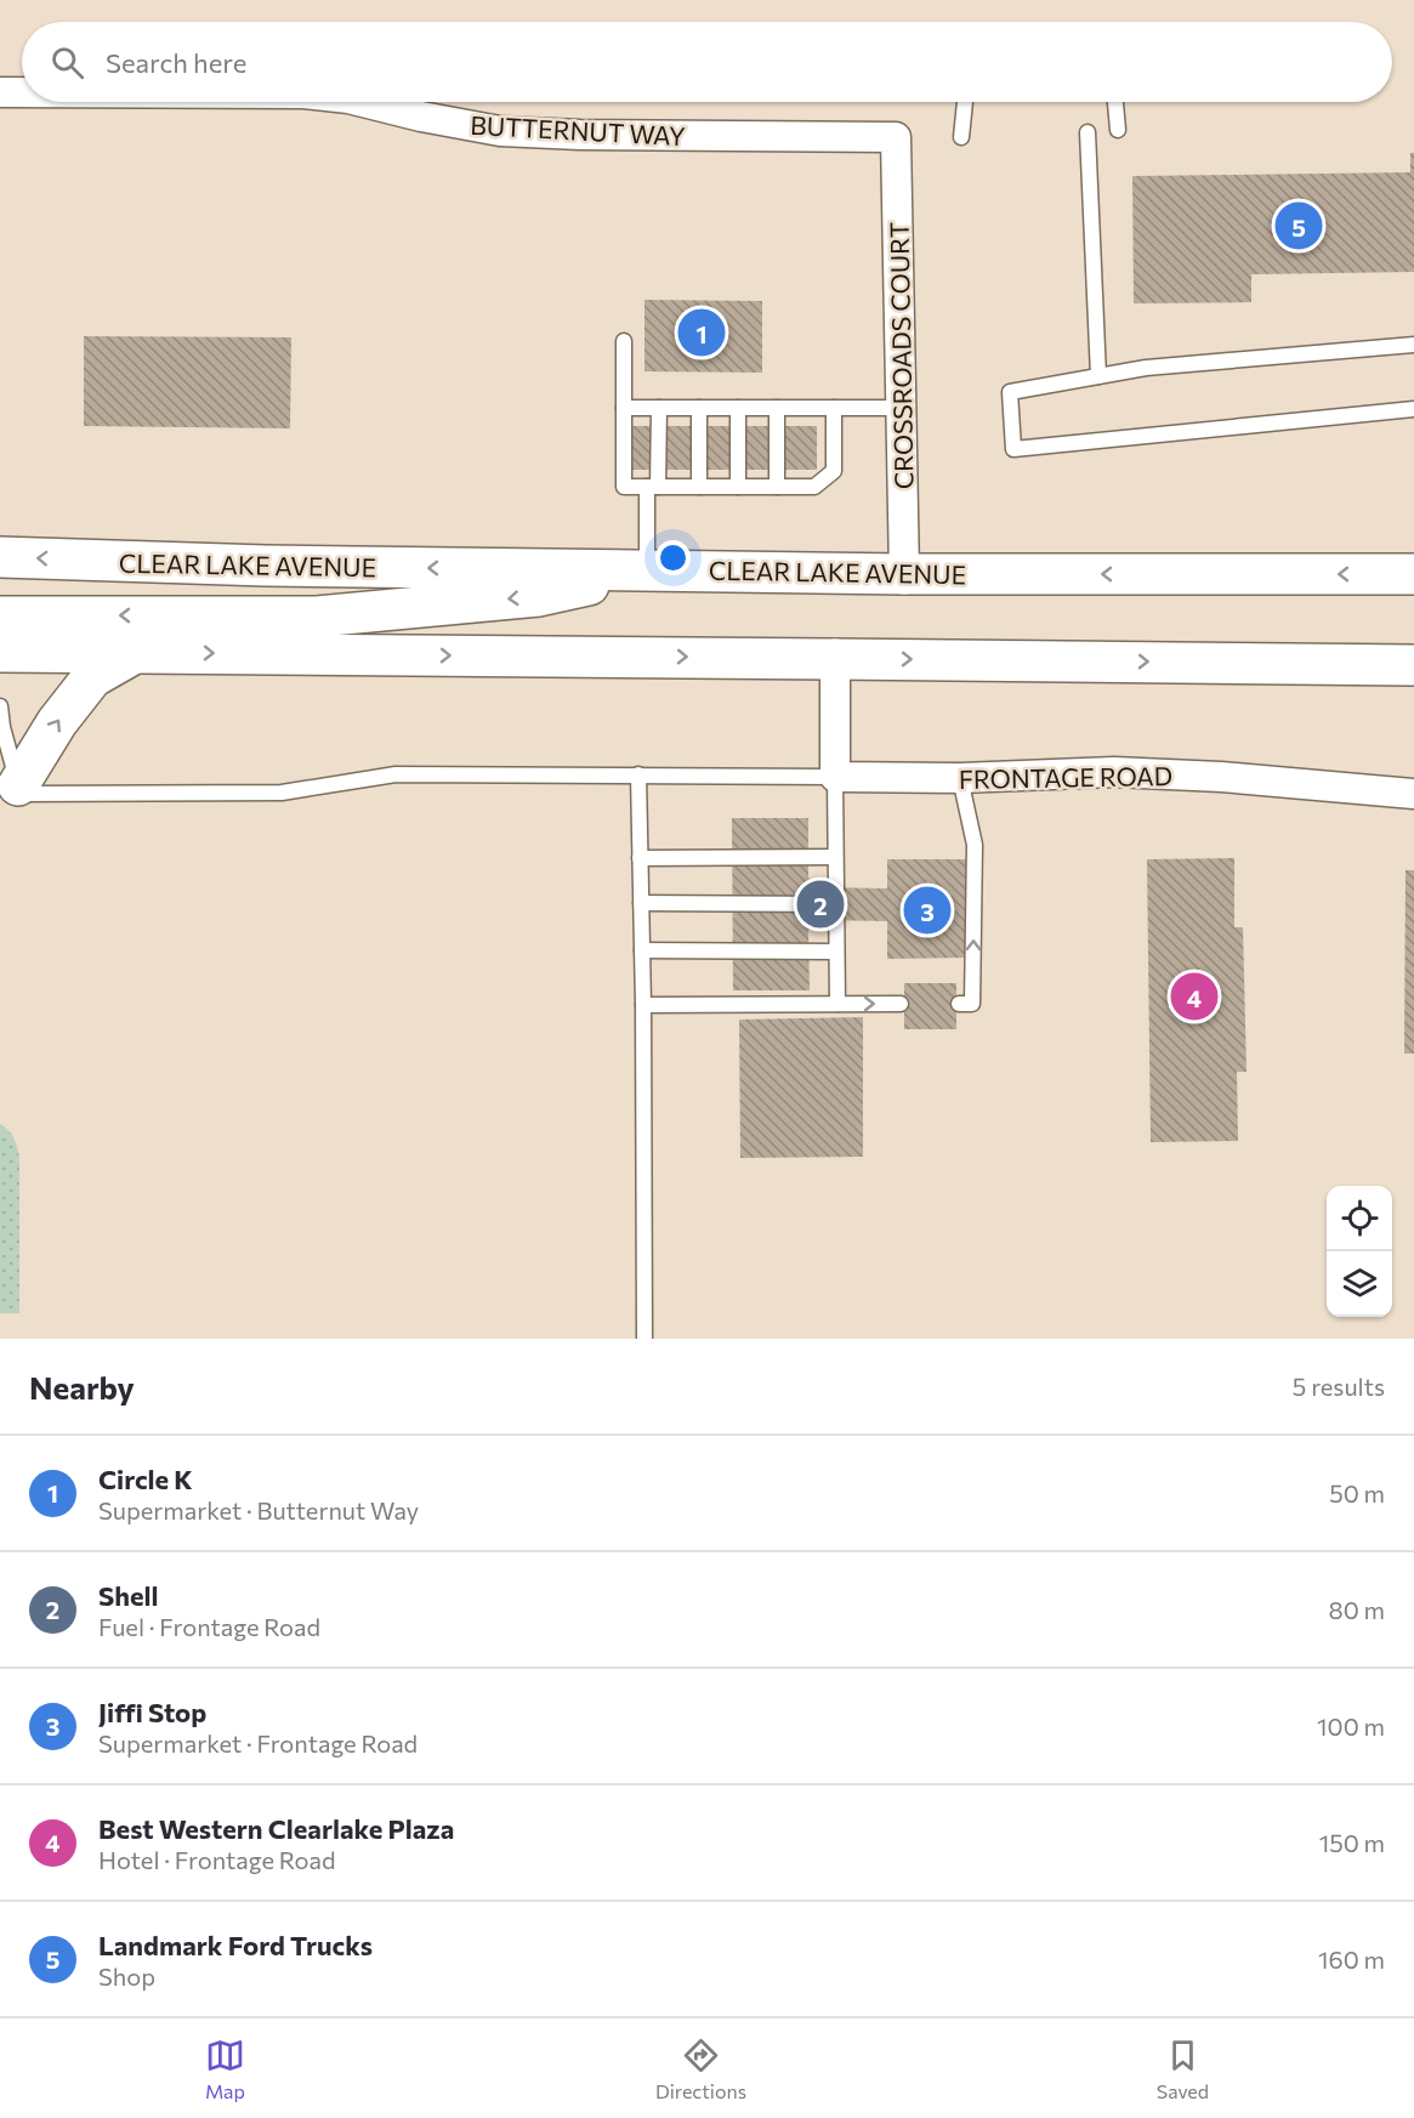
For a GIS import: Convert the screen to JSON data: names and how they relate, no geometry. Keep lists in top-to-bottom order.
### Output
{
  "streets": {
    "main road": ["CLEAR LAKE AVENUE"],
    "street": ["BUTTERNUT WAY", "CROSSROADS COURT", "FRONTAGE ROAD"]
  },
  "crossings": [
    ["BUTTERNUT WAY", "CROSSROADS COURT"],
    ["CROSSROADS COURT", "CLEAR LAKE AVENUE"]
  ],
  "page": {
    "search": "Search here",
    "pins": [
      "5",
      "1",
      "2",
      "3",
      "4"
    ],
    "heading": ["Nearby", "5 results"],
    "list": [
      {
        "mark": "1",
        "name": "Circle K",
        "note": "Supermarket · Butternut Way",
        "value": "50 m"
      },
      {
        "mark": "2",
        "name": "Shell",
        "note": "Fuel · Frontage Road",
        "value": "80 m"
      },
      {
        "mark": "3",
        "name": "Jiffi Stop",
        "note": "Supermarket · Frontage Road",
        "value": "100 m"
      },
      {
        "mark": "4",
        "name": "Best Western Clearlake Plaza",
        "note": "Hotel · Frontage Road",
        "value": "150 m"
      },
      {
        "mark": "5",
        "name": "Landmark Ford Trucks",
        "note": "Shop",
        "value": "160 m"
      }
    ],
    "nav": ["Map", "Directions", "Saved"]
  }
}
